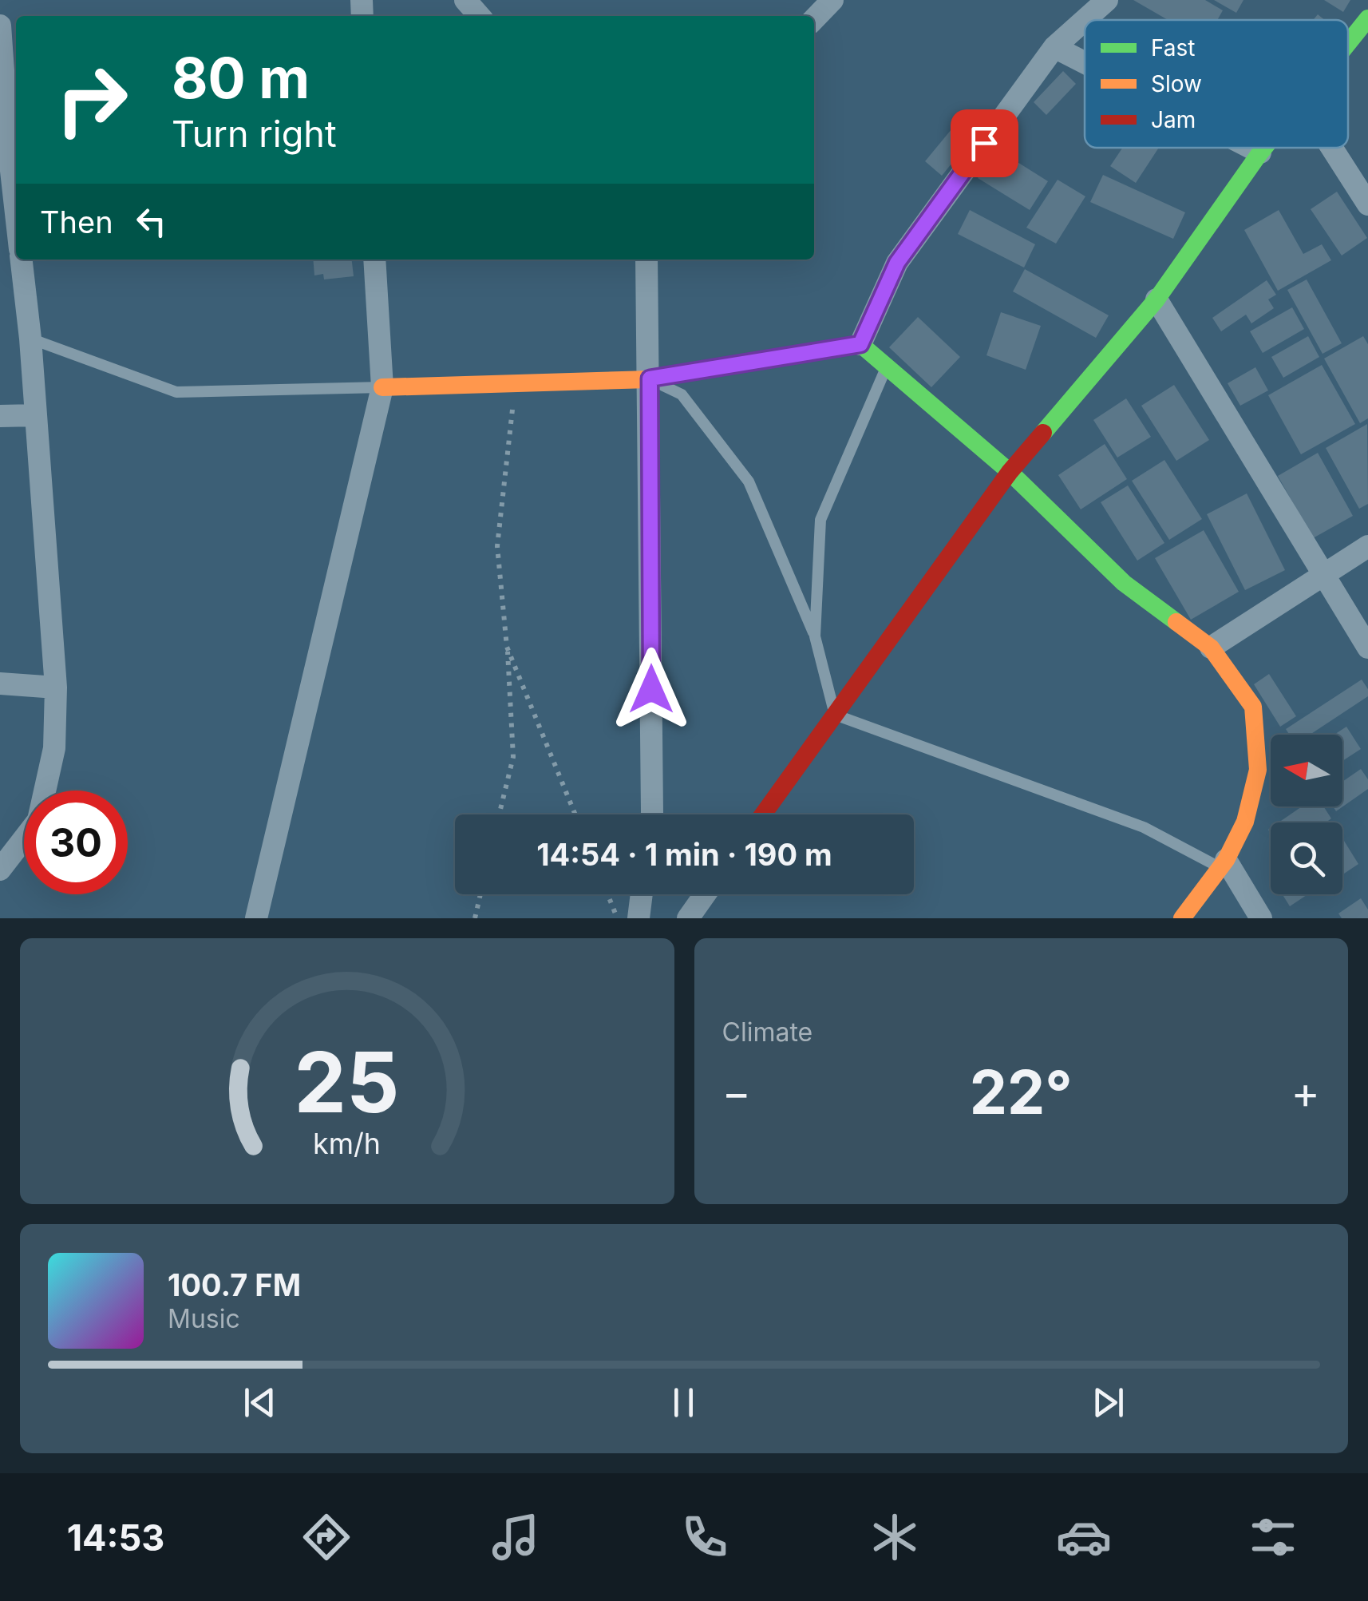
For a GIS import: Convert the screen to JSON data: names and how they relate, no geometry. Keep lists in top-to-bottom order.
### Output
{
  "legend": ["Fast", "Slow", "Jam"],
  "north": "left",
  "page": {
    "turn": ["80 m", "Turn right"],
    "then": "Then",
    "limit": "30",
    "trip": "14:54 · 1 min · 190 m",
    "tile": "Climate",
    "heat": ["−", "22°", "+"],
    "song": ["100.7 FM", "Music"],
    "tabs": "14:53",
    "gauge": ["25", "km/h"]
  }
}
